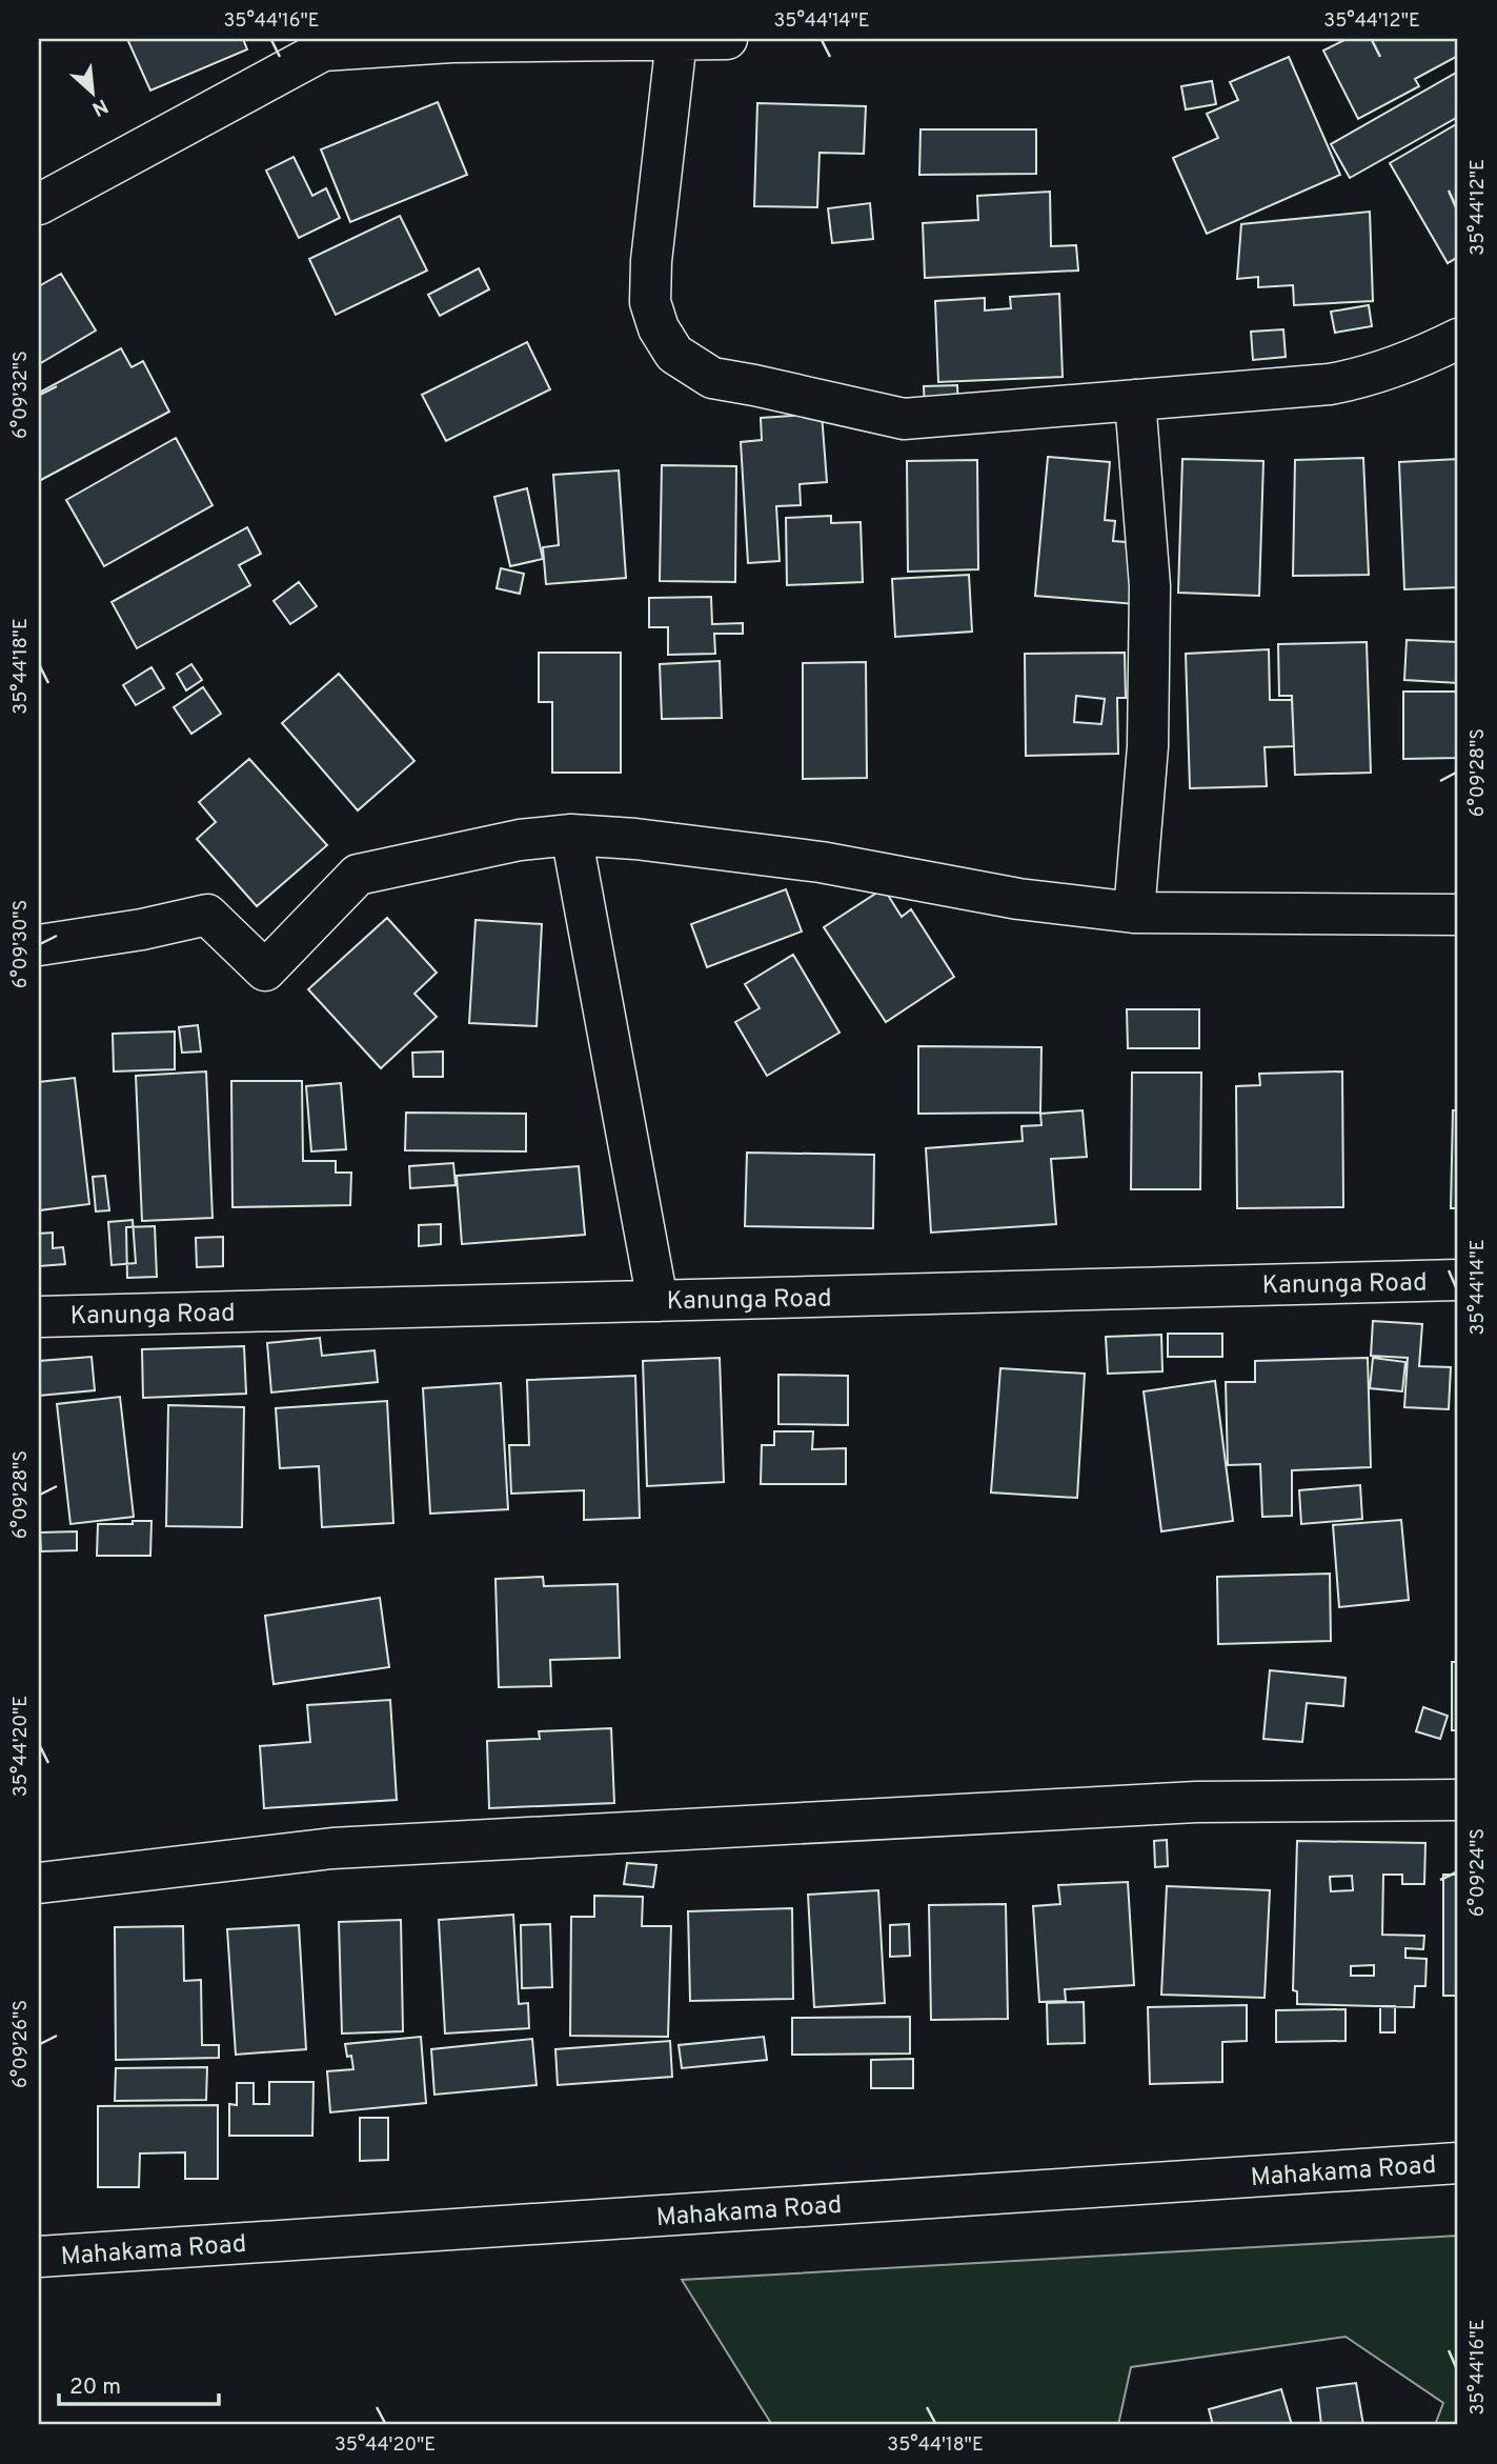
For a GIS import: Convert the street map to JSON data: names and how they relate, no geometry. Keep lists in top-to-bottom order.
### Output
{
  "streets": {
    "street": ["Kanunga Road", "Mahakama Road"]
  },
  "scale_bar": "20 m",
  "north": "bottom right",
  "coordinates": [
    "35°44'16\"E",
    "35°44'14\"E",
    "35°44'12\"E",
    "6°09'32\"S",
    "35°44'18\"E",
    "6°09'28\"S",
    "6°09'30\"S",
    "35°44'20\"E",
    "6°09'24\"S",
    "6°09'26\"S"
  ]
}
